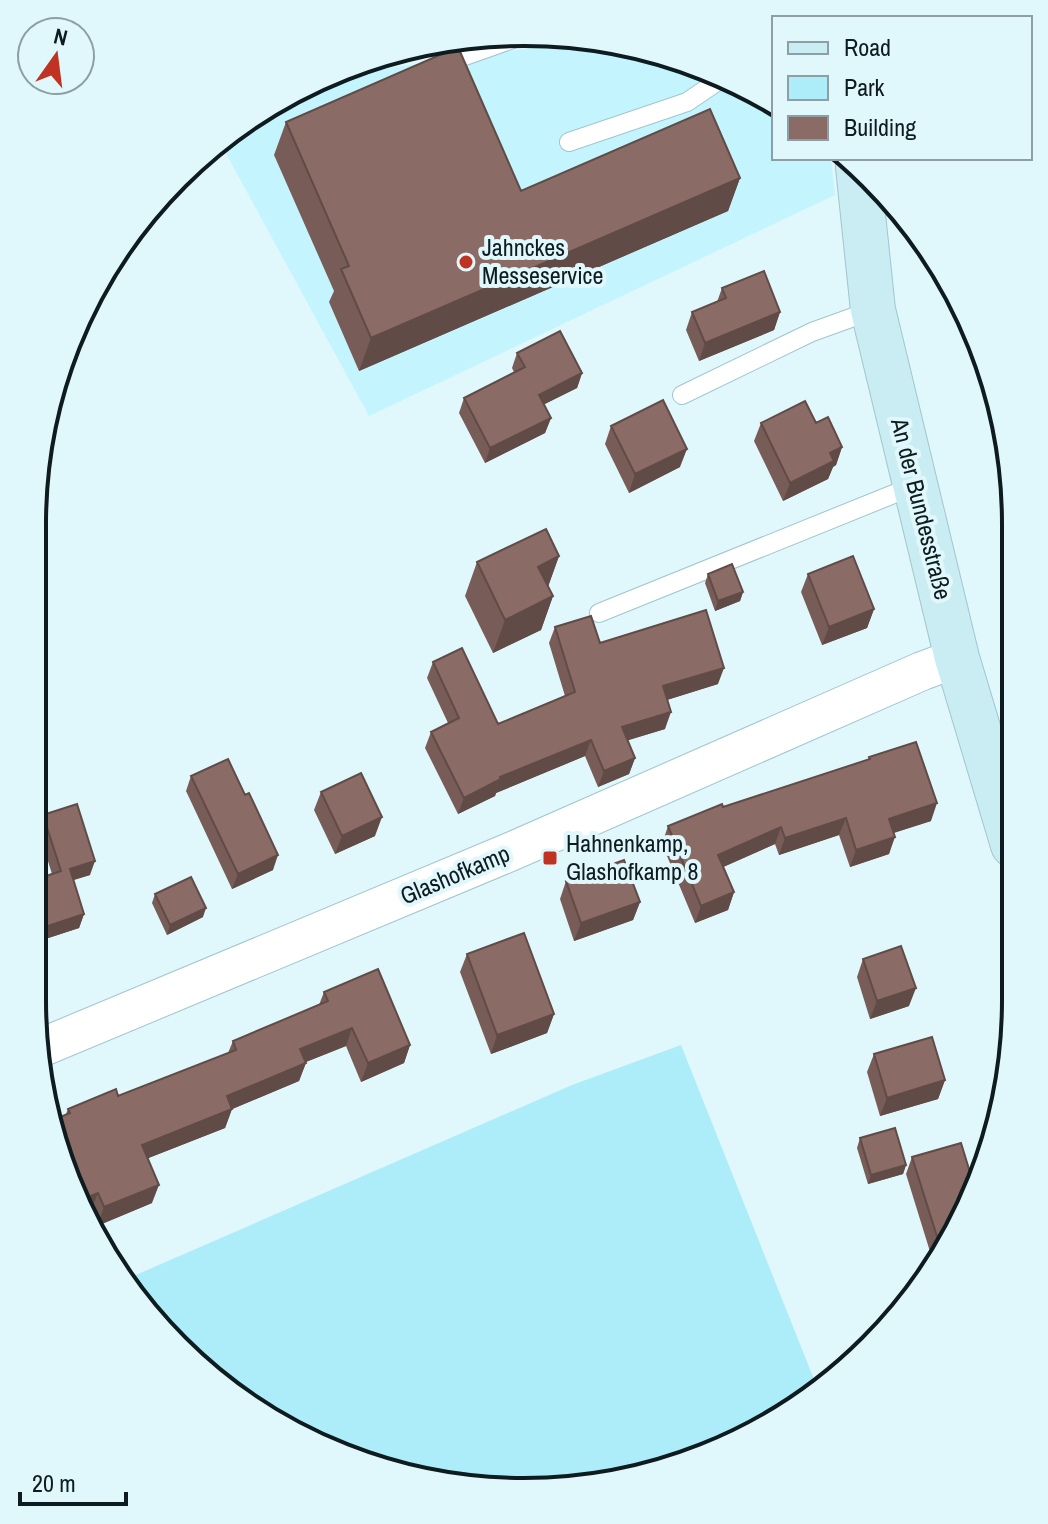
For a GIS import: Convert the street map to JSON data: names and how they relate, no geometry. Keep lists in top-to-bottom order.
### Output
{
  "streets": {
    "main road": ["An der Bundesstraße"],
    "street": ["Glashofkamp"]
  },
  "crossings": [
    ["An der Bundesstraße", "Glashofkamp"]
  ],
  "places": {
    "other": ["Jahnckes Messeservice"],
    "transit": ["Hahnenkamp, Glashofkamp 8"]
  },
  "legend": ["Road", "Park", "Building"],
  "scale_bar": "20 m",
  "north": "top"
}
